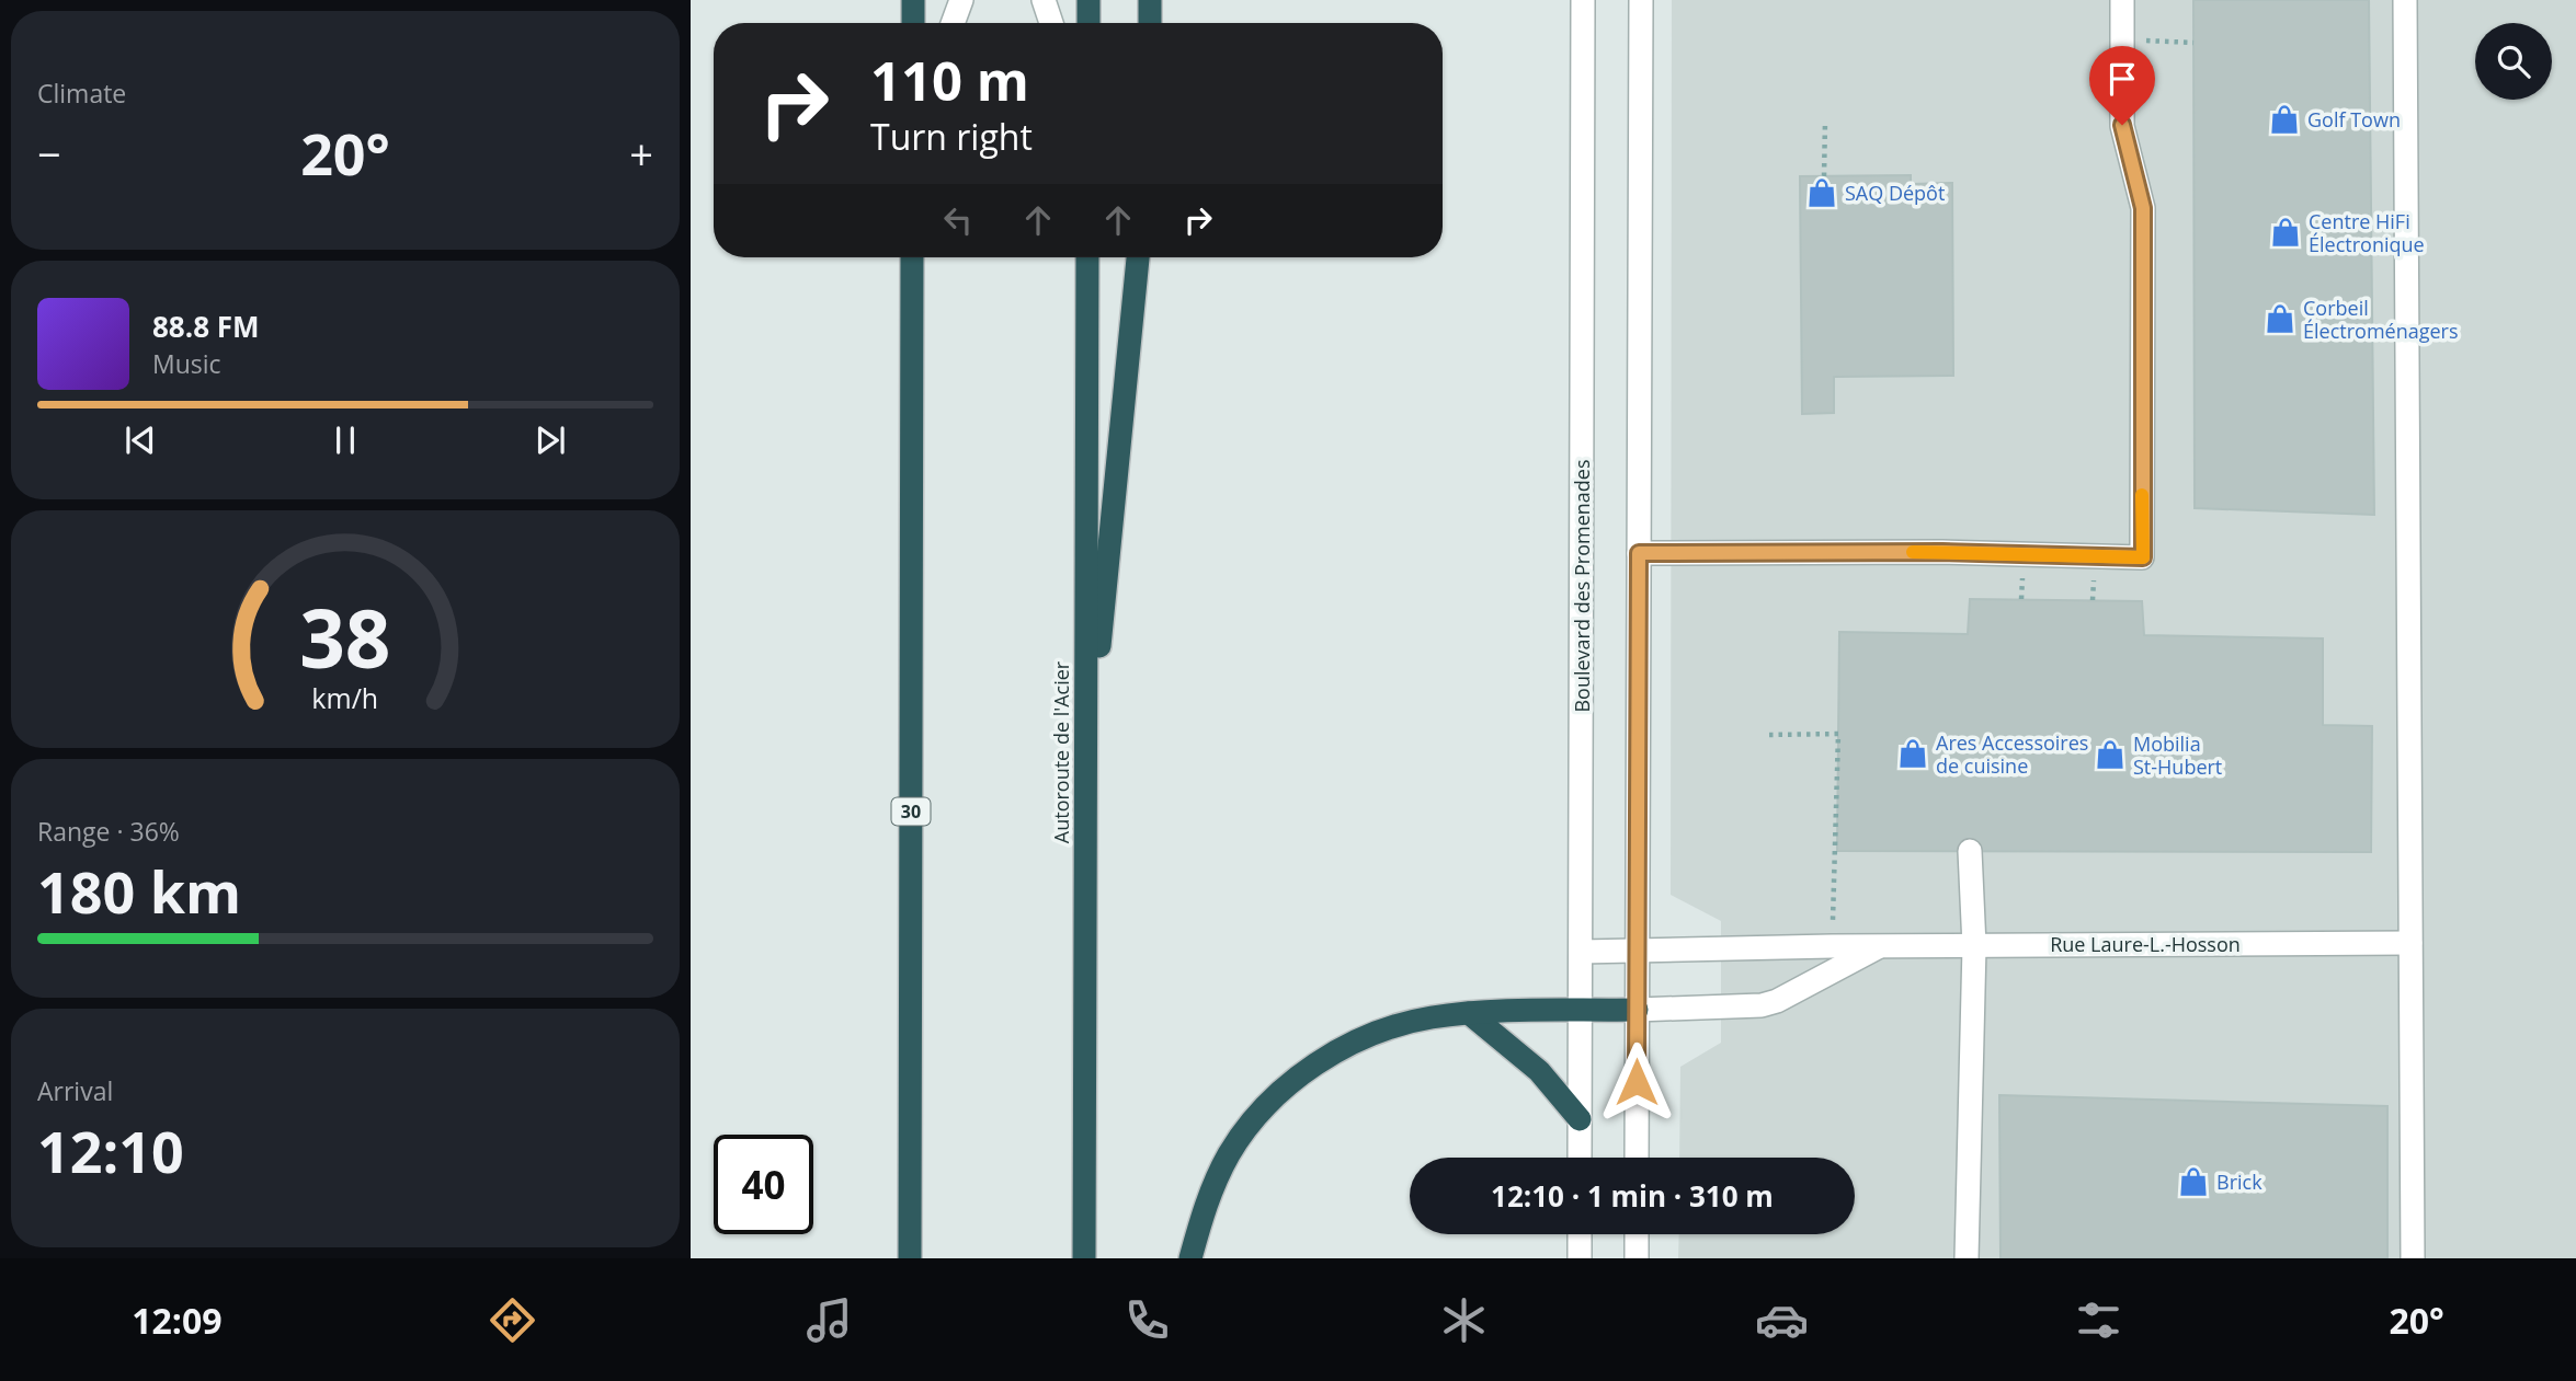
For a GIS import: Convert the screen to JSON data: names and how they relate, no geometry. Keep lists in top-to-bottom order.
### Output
{
  "streets": {
    "highway": ["Autoroute de l'Acier", "30"],
    "street": ["Boulevard des Promenades", "Rue Laure-L.-Hosson"]
  },
  "crossings": [
    ["Boulevard des Promenades", "Rue Laure-L.-Hosson"]
  ],
  "places": {
    "shop": [
      "Golf Town",
      "SAQ Dépôt",
      "Centre HiFi Électronique",
      "Corbeil Électroménagers",
      "Ares Accessoires de cuisine",
      "Mobilia St-Hubert",
      "Brick"
    ]
  },
  "page": {
    "tile": [
      "Climate",
      ["Range · 36%", "180 km"],
      ["Arrival", "12:10"]
    ],
    "turn": ["110 m", "Turn right"],
    "heat": ["−", "20°", "+"],
    "song": ["88.8 FM", "Music"],
    "limit": "40",
    "trip": "12:10 · 1 min · 310 m",
    "tabs": ["12:09", "20°"],
    "gauge": ["38", "km/h"]
  }
}
